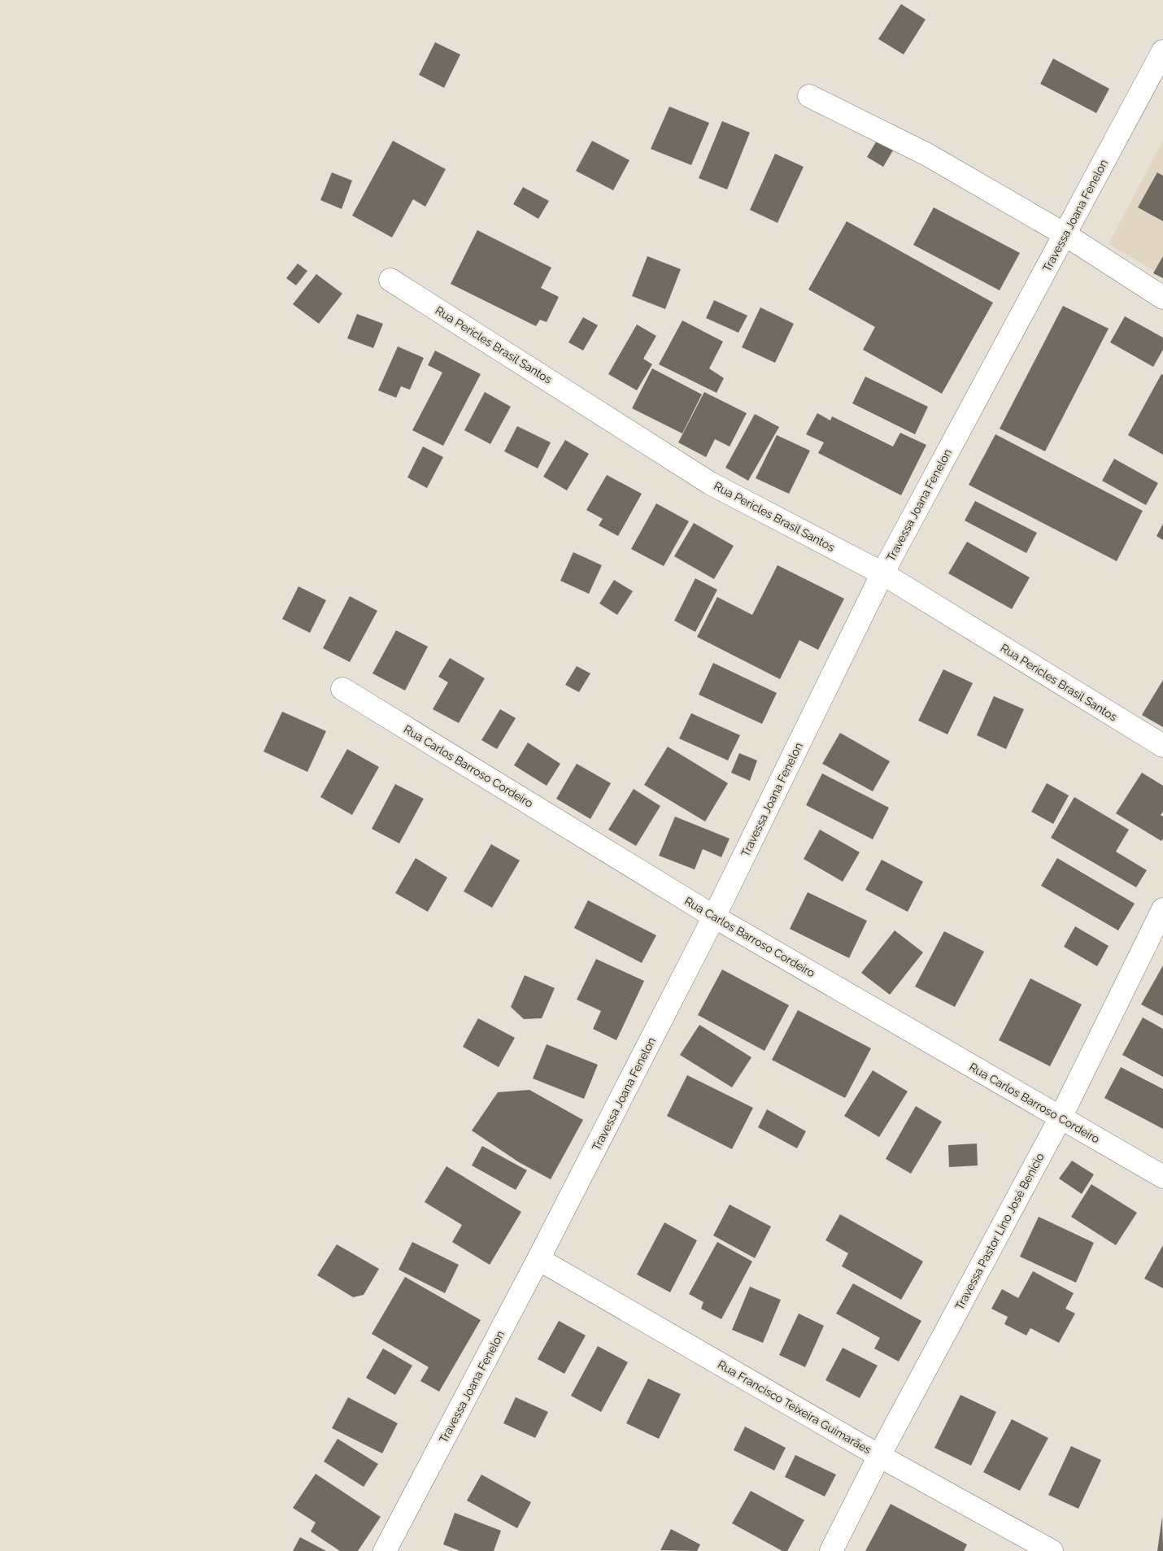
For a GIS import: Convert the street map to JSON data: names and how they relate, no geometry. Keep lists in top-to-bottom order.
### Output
{
  "streets": {
    "street": [
      "Travessa Joana Fenelon",
      "Rua Pericles Brasil Santos",
      "Rua Carlos Barroso Cordeiro",
      "Travessa Pastor Lino José Benicio",
      "Rua Francisco Teixeira Guimarães"
    ]
  },
  "crossings": [
    ["Travessa Joana Fenelon", "Rua Pericles Brasil Santos"],
    ["Travessa Joana Fenelon", "Rua Carlos Barroso Cordeiro"],
    ["Travessa Joana Fenelon", "Rua Francisco Teixeira Guimarães"],
    ["Rua Carlos Barroso Cordeiro", "Travessa Pastor Lino José Benicio"],
    ["Travessa Pastor Lino José Benicio", "Rua Francisco Teixeira Guimarães"]
  ]
}
